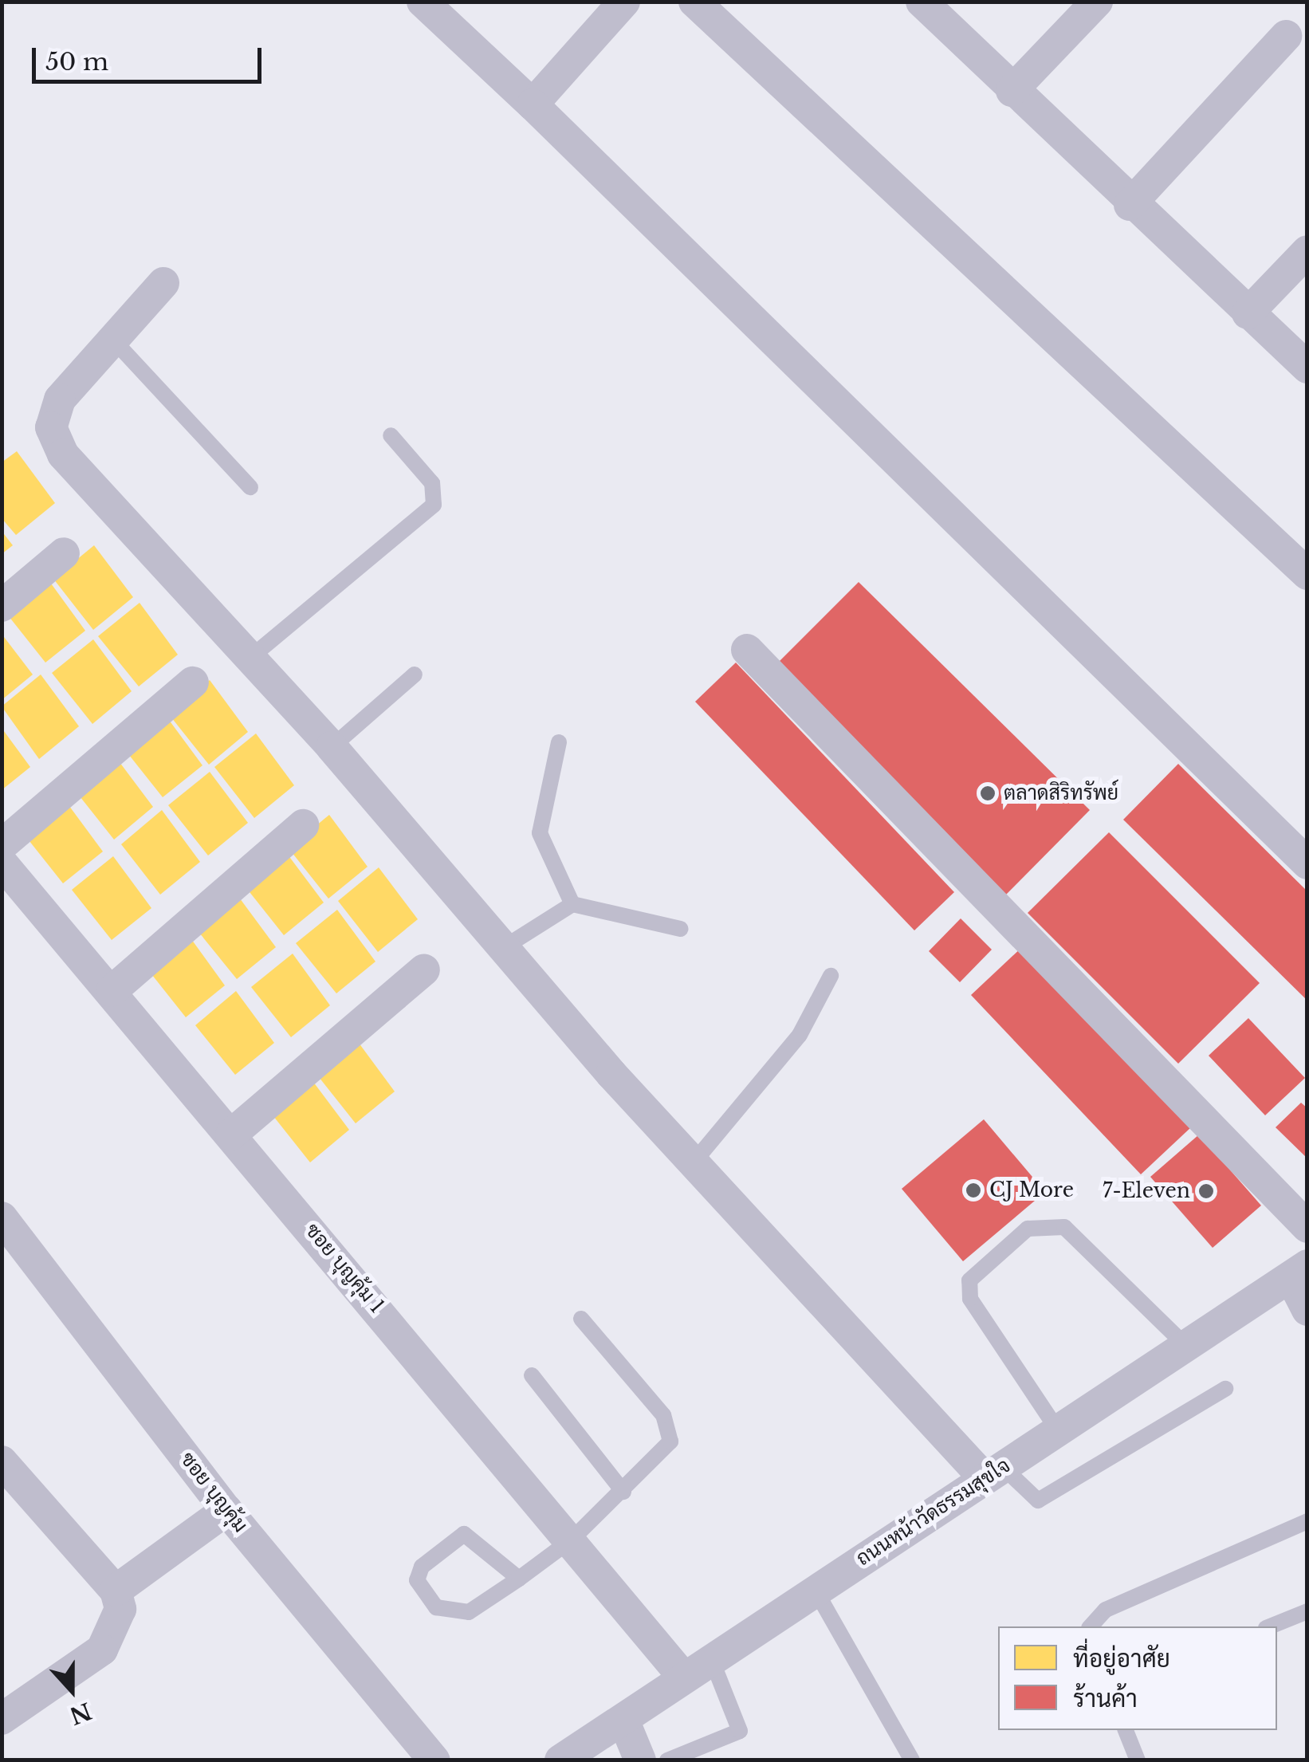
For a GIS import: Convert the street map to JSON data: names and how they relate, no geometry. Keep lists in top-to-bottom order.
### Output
{
  "streets": {
    "street": ["ซอย บุญคุ้ม 1", "ซอย บุญคุ้ม", "ถนนหน้าวัดธรรมสุขใจ"]
  },
  "crossings": [
    ["ซอย บุญคุ้ม 1", "ถนนหน้าวัดธรรมสุขใจ"]
  ],
  "places": ["ตลาดสิริทรัพย์", "CJ More", "7-Eleven"],
  "legend": ["ที่อยู่อาศัย", "ร้านค้า"],
  "scale_bar": "50 m",
  "north": "bottom"
}
